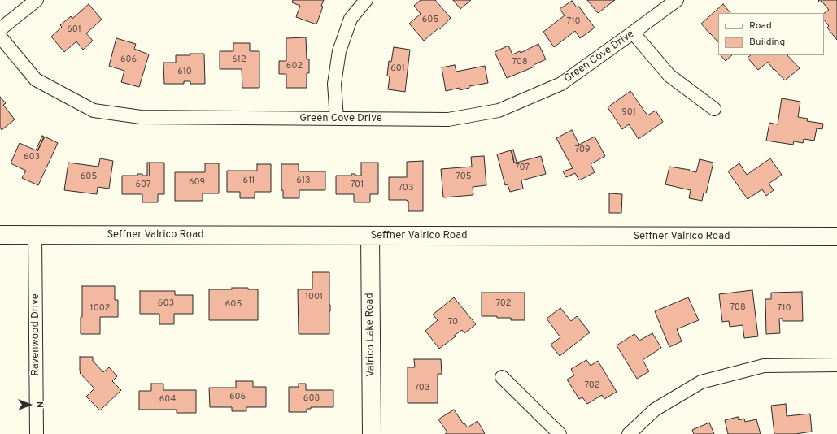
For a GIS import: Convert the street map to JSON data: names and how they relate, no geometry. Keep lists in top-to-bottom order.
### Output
{
  "streets": {
    "street": [
      "Green Cove Drive",
      "Seffner Valrico Road",
      "Ravenwood Drive",
      "Valrico Lake Road"
    ]
  },
  "crossings": [
    ["Seffner Valrico Road", "Ravenwood Drive"],
    ["Seffner Valrico Road", "Valrico Lake Road"]
  ],
  "house_numbers": [
    "605",
    "710",
    "601",
    "606",
    "612",
    "708",
    "602",
    "601",
    "610",
    "901",
    "709",
    "603",
    "707",
    "605",
    "705",
    "611",
    "613",
    "609",
    "607",
    "701",
    "703",
    "1001",
    "603",
    "702",
    "605",
    "708",
    "1002",
    "710",
    "701",
    "702",
    "703",
    "606",
    "608",
    "604"
  ],
  "legend": ["Road", "Building"],
  "north": "right"
}
